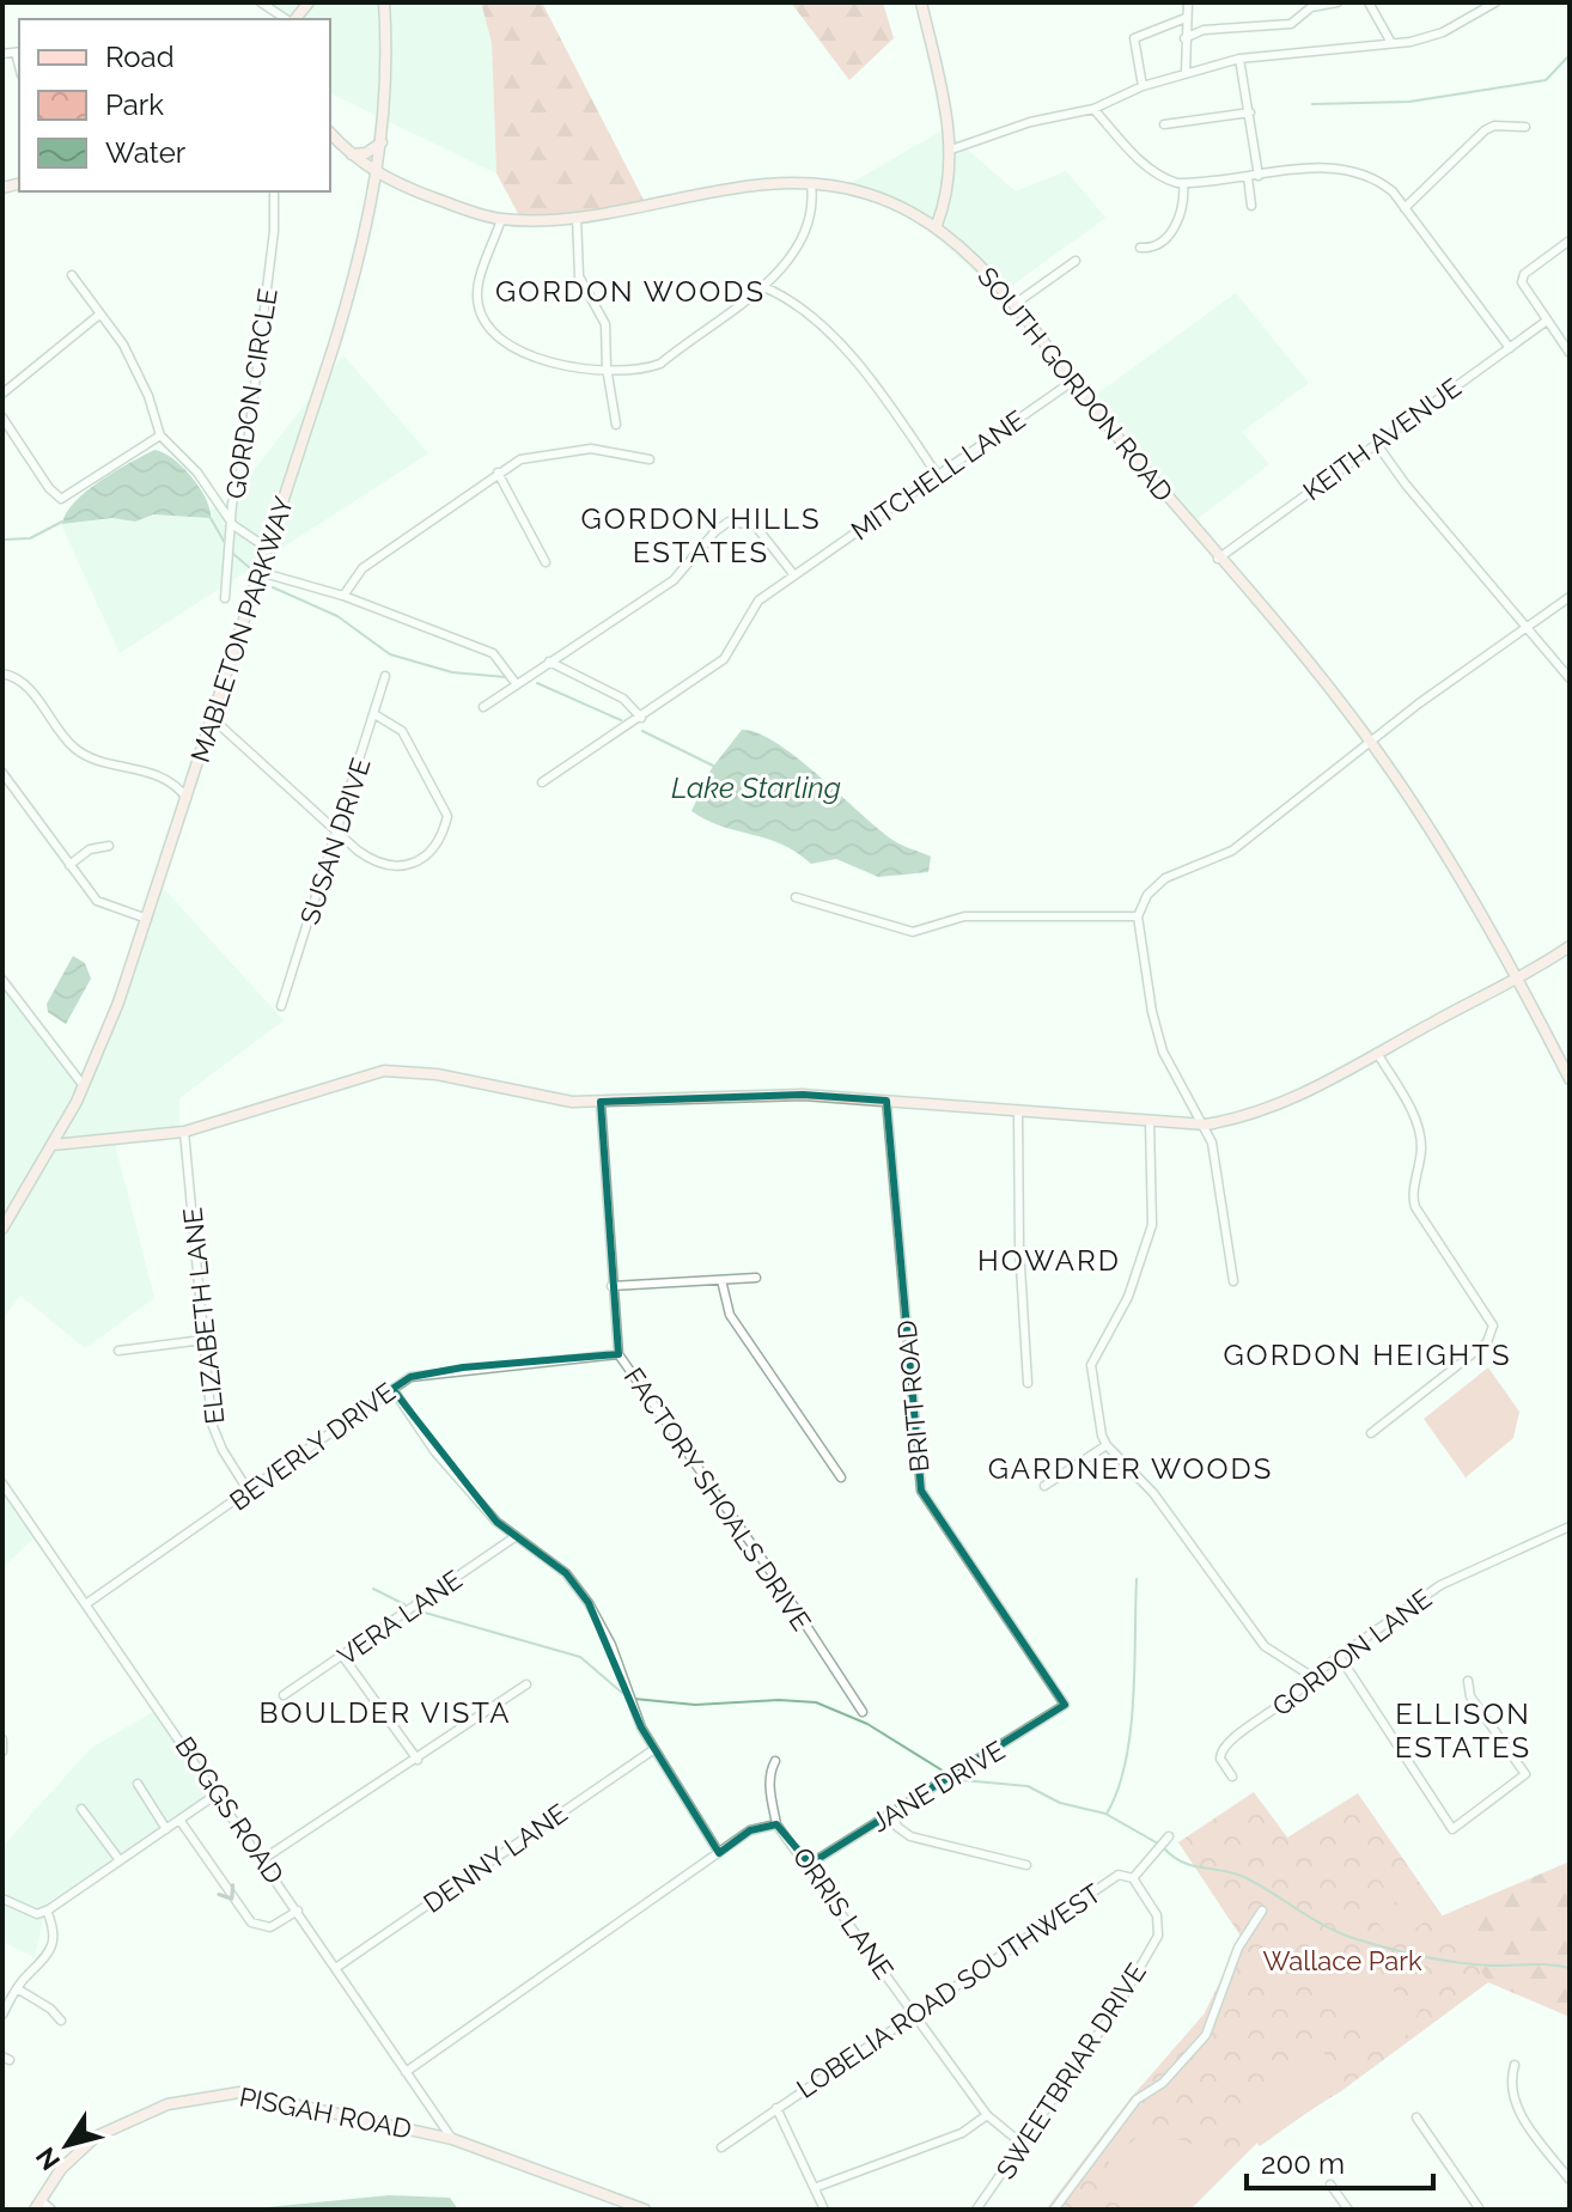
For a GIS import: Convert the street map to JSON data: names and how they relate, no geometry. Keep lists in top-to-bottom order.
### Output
{
  "streets": {
    "street": [
      "SOUTH GORDON ROAD",
      "GORDON CIRCLE",
      "KEITH AVENUE",
      "MITCHELL LANE",
      "MABLETON PARKWAY",
      "SUSAN DRIVE",
      "ELIZABETH LANE",
      "BRITT ROAD",
      "BEVERLY DRIVE",
      "FACTORY SHOALS DRIVE",
      "VERA LANE",
      "GORDON LANE",
      "JANE DRIVE",
      "BOGGS ROAD",
      "DENNY LANE",
      "ORRIS LANE",
      "LOBELIA ROAD SOUTHWEST",
      "SWEETBRIAR DRIVE",
      "PISGAH ROAD"
    ]
  },
  "crossings": [
    ["SOUTH GORDON ROAD", "KEITH AVENUE"],
    ["SOUTH GORDON ROAD", "MITCHELL LANE"],
    ["SOUTH GORDON ROAD", "MABLETON PARKWAY"],
    ["ELIZABETH LANE", "BEVERLY DRIVE"],
    ["BRITT ROAD", "JANE DRIVE"],
    ["BEVERLY DRIVE", "FACTORY SHOALS DRIVE"],
    ["BEVERLY DRIVE", "BOGGS ROAD"],
    ["JANE DRIVE", "ORRIS LANE"],
    ["BOGGS ROAD", "DENNY LANE"],
    ["BOGGS ROAD", "PISGAH ROAD"],
    ["ORRIS LANE", "LOBELIA ROAD SOUTHWEST"],
    ["ORRIS LANE", "SWEETBRIAR DRIVE"],
    ["LOBELIA ROAD SOUTHWEST", "SWEETBRIAR DRIVE"]
  ],
  "districts": [
    "GORDON WOODS",
    "GORDON HILLS ESTATES",
    "HOWARD",
    "GORDON HEIGHTS",
    "GARDNER WOODS",
    "BOULDER VISTA",
    "ELLISON ESTATES"
  ],
  "water": ["Lake Starling"],
  "parks": ["Wallace Park"],
  "legend": ["Road", "Park", "Water"],
  "scale_bar": "200 m",
  "north": "bottom left"
}
